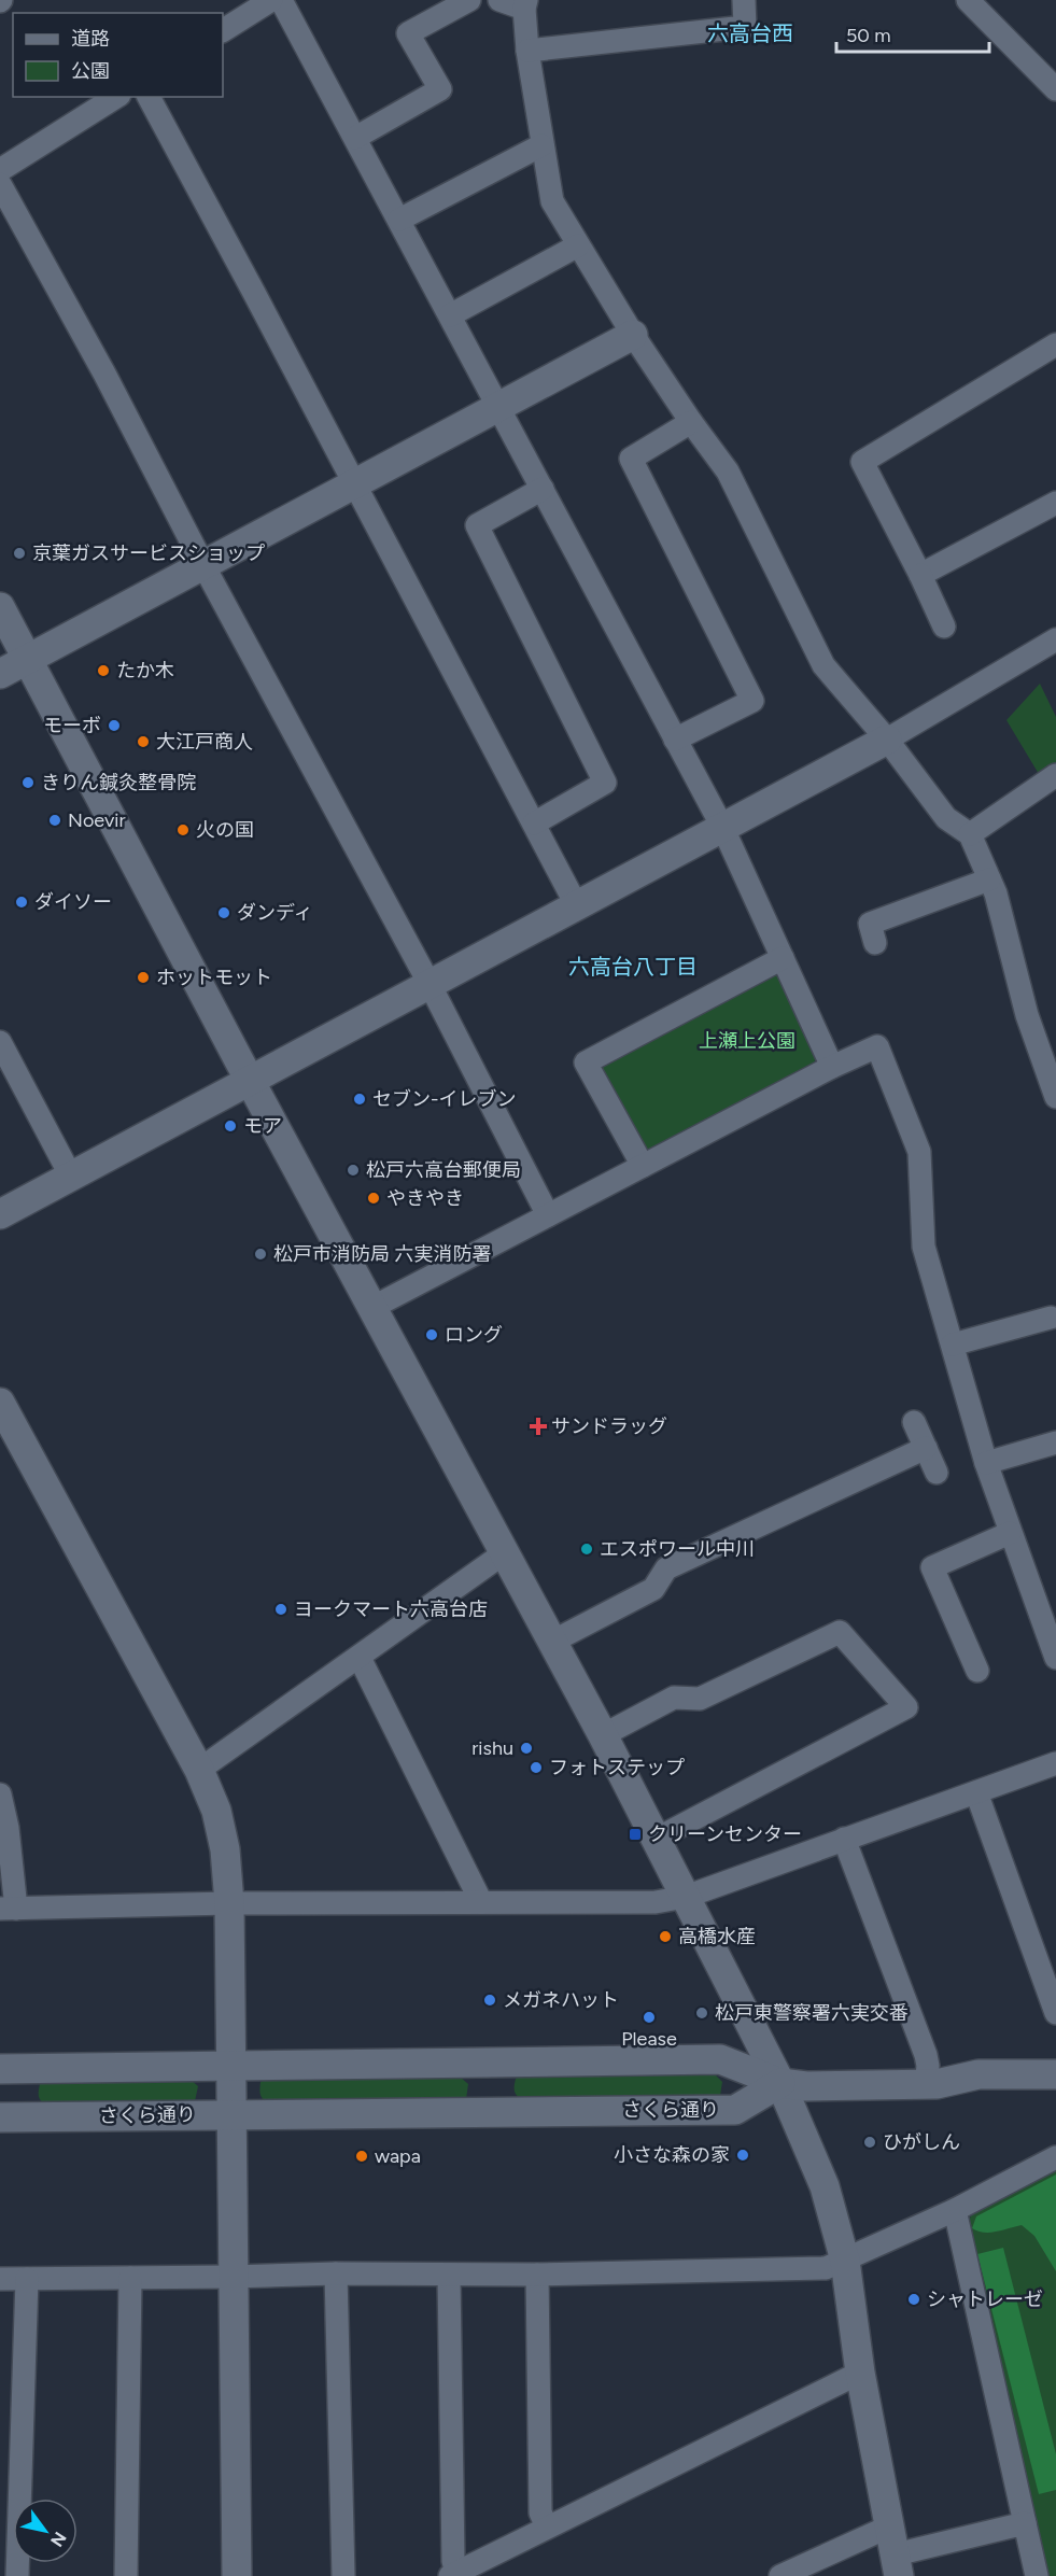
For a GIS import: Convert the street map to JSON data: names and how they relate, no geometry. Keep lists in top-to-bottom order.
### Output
{
  "streets": {
    "street": ["さくら通り"]
  },
  "districts": ["六高台西", "六高台八丁目"],
  "parks": ["上瀬上公園"],
  "places": {
    "other": [
      "京葉ガスサービスショップ",
      "たか木",
      "モーボ",
      "大江戸商人",
      "きりん鍼灸整骨院",
      "Noevir",
      "火の国",
      "ダイソー",
      "ダンディ",
      "ホットモット",
      "セブン-イレブン",
      "モア",
      "松戸六高台郵便局",
      "やきやき",
      "松戸市消防局 六実消防署",
      "ロング",
      "エスポワール中川",
      "ヨークマート六高台店",
      "rishu",
      "フォトステップ",
      "高橋水産",
      "メガネハット",
      "松戸東警察署六実交番",
      "Please",
      "ひがしん",
      "小さな森の家",
      "wapa",
      "シャトレーゼ"
    ],
    "health": ["サンドラッグ"],
    "transit": ["クリーンセンター"]
  },
  "legend": ["道路", "公園"],
  "scale_bar": "50 m",
  "north": "bottom right"
}
